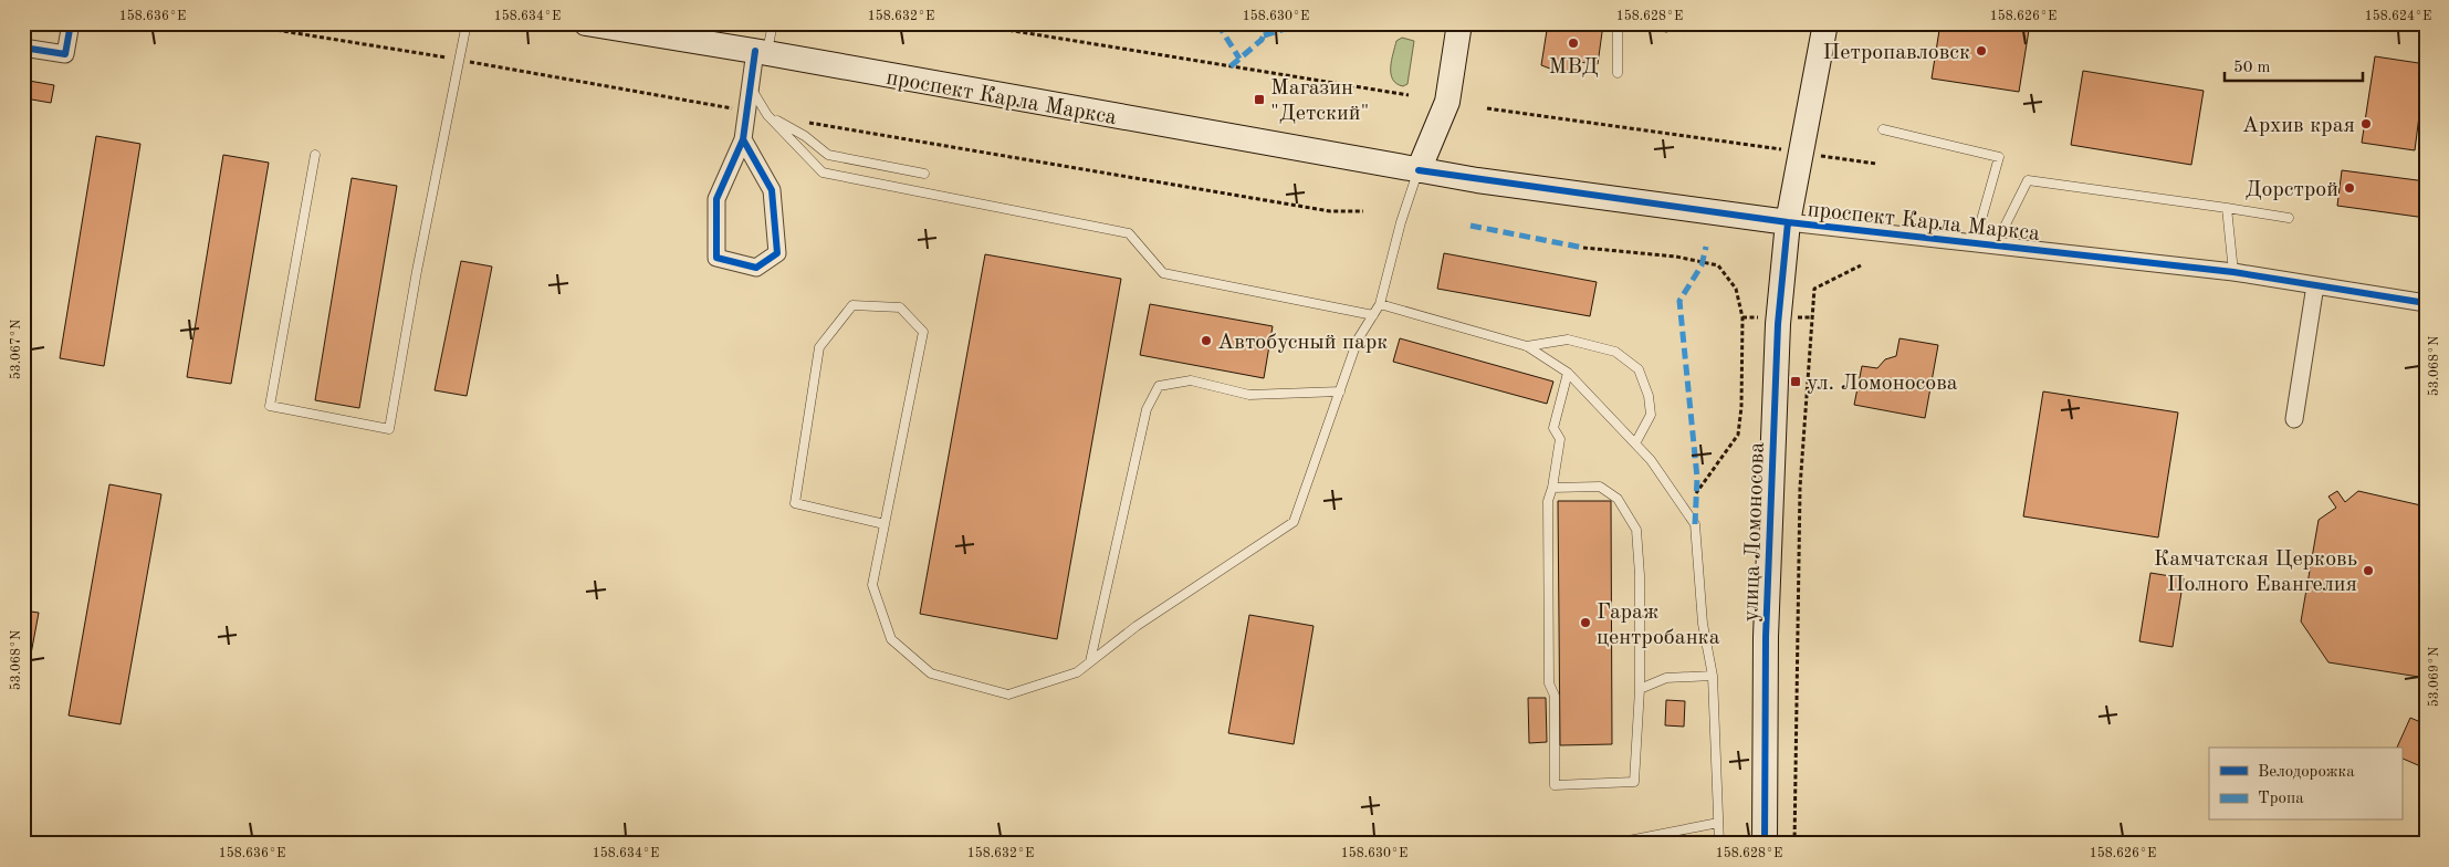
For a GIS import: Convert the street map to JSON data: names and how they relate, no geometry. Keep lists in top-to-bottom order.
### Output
{
  "streets": {
    "main road": ["проспект Карла Маркса", "улица Ломоносова"]
  },
  "crossings": [
    ["проспект Карла Маркса", "улица Ломоносова"]
  ],
  "places": {
    "other": [
      "МВД",
      "Петропавловск",
      "Архив края",
      "Дорстрой",
      "Автобусный парк",
      "Камчатская Церковь Полного Евангелия",
      "Гараж центробанка"
    ],
    "transit": ["Магазин \"Детский\"", "ул. Ломоносова"]
  },
  "legend": ["Велодорожка", "Тропа"],
  "scale_bar": "50 m",
  "coordinates": [
    "158.636°E",
    "158.634°E",
    "158.632°E",
    "158.630°E",
    "158.628°E",
    "158.626°E",
    "158.624°E",
    "53.067°N",
    "53.068°N",
    "53.069°N"
  ]
}
